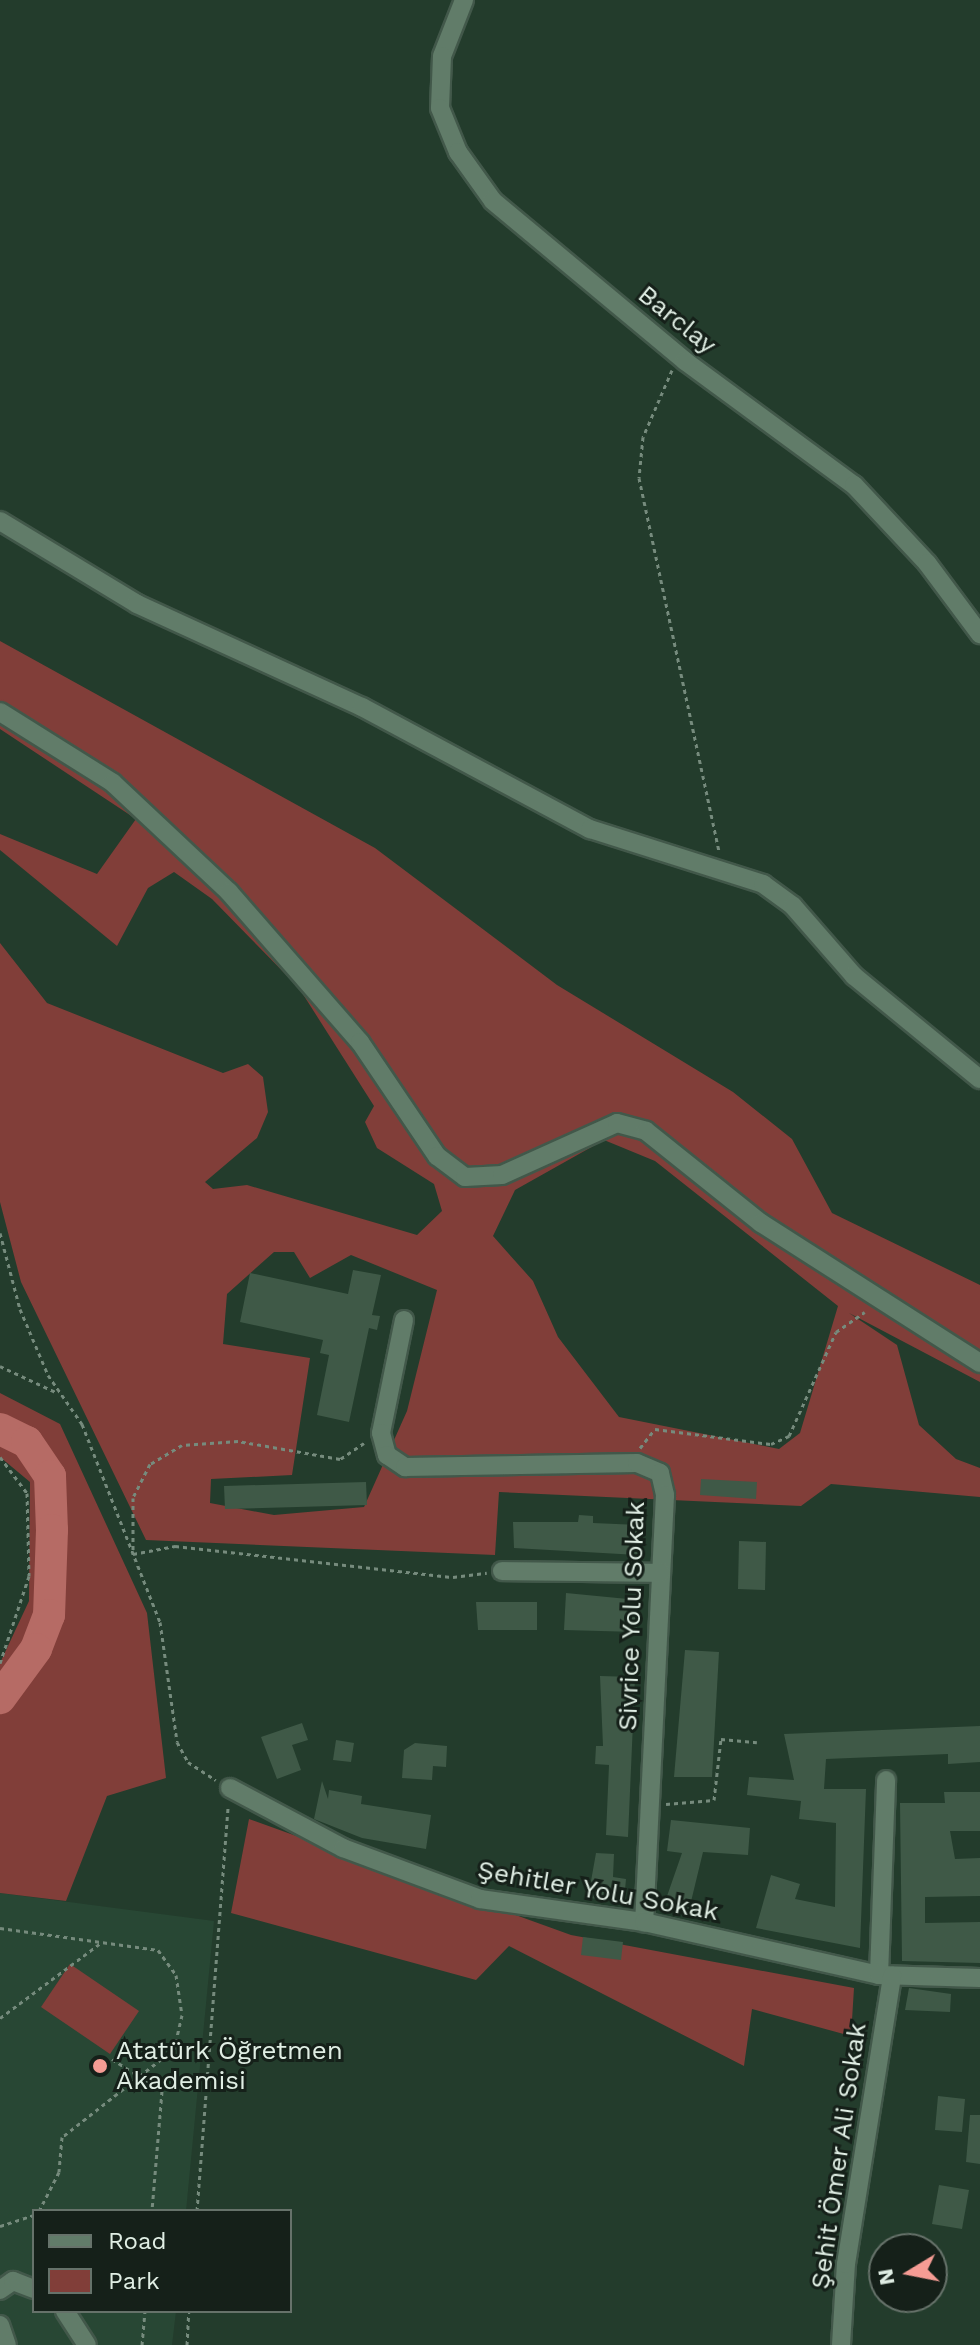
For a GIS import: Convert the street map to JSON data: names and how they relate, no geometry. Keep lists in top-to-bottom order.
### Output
{
  "streets": {
    "street": [
      "Barclay",
      "Sivrice Yolu Sokak",
      "Şehitler Yolu Sokak",
      "Şehit Ömer Ali Sokak"
    ]
  },
  "crossings": [
    ["Sivrice Yolu Sokak", "Şehitler Yolu Sokak"],
    ["Şehitler Yolu Sokak", "Şehit Ömer Ali Sokak"]
  ],
  "places": ["Atatürk Öğretmen Akademisi"],
  "legend": ["Road", "Park"],
  "north": "left"
}
